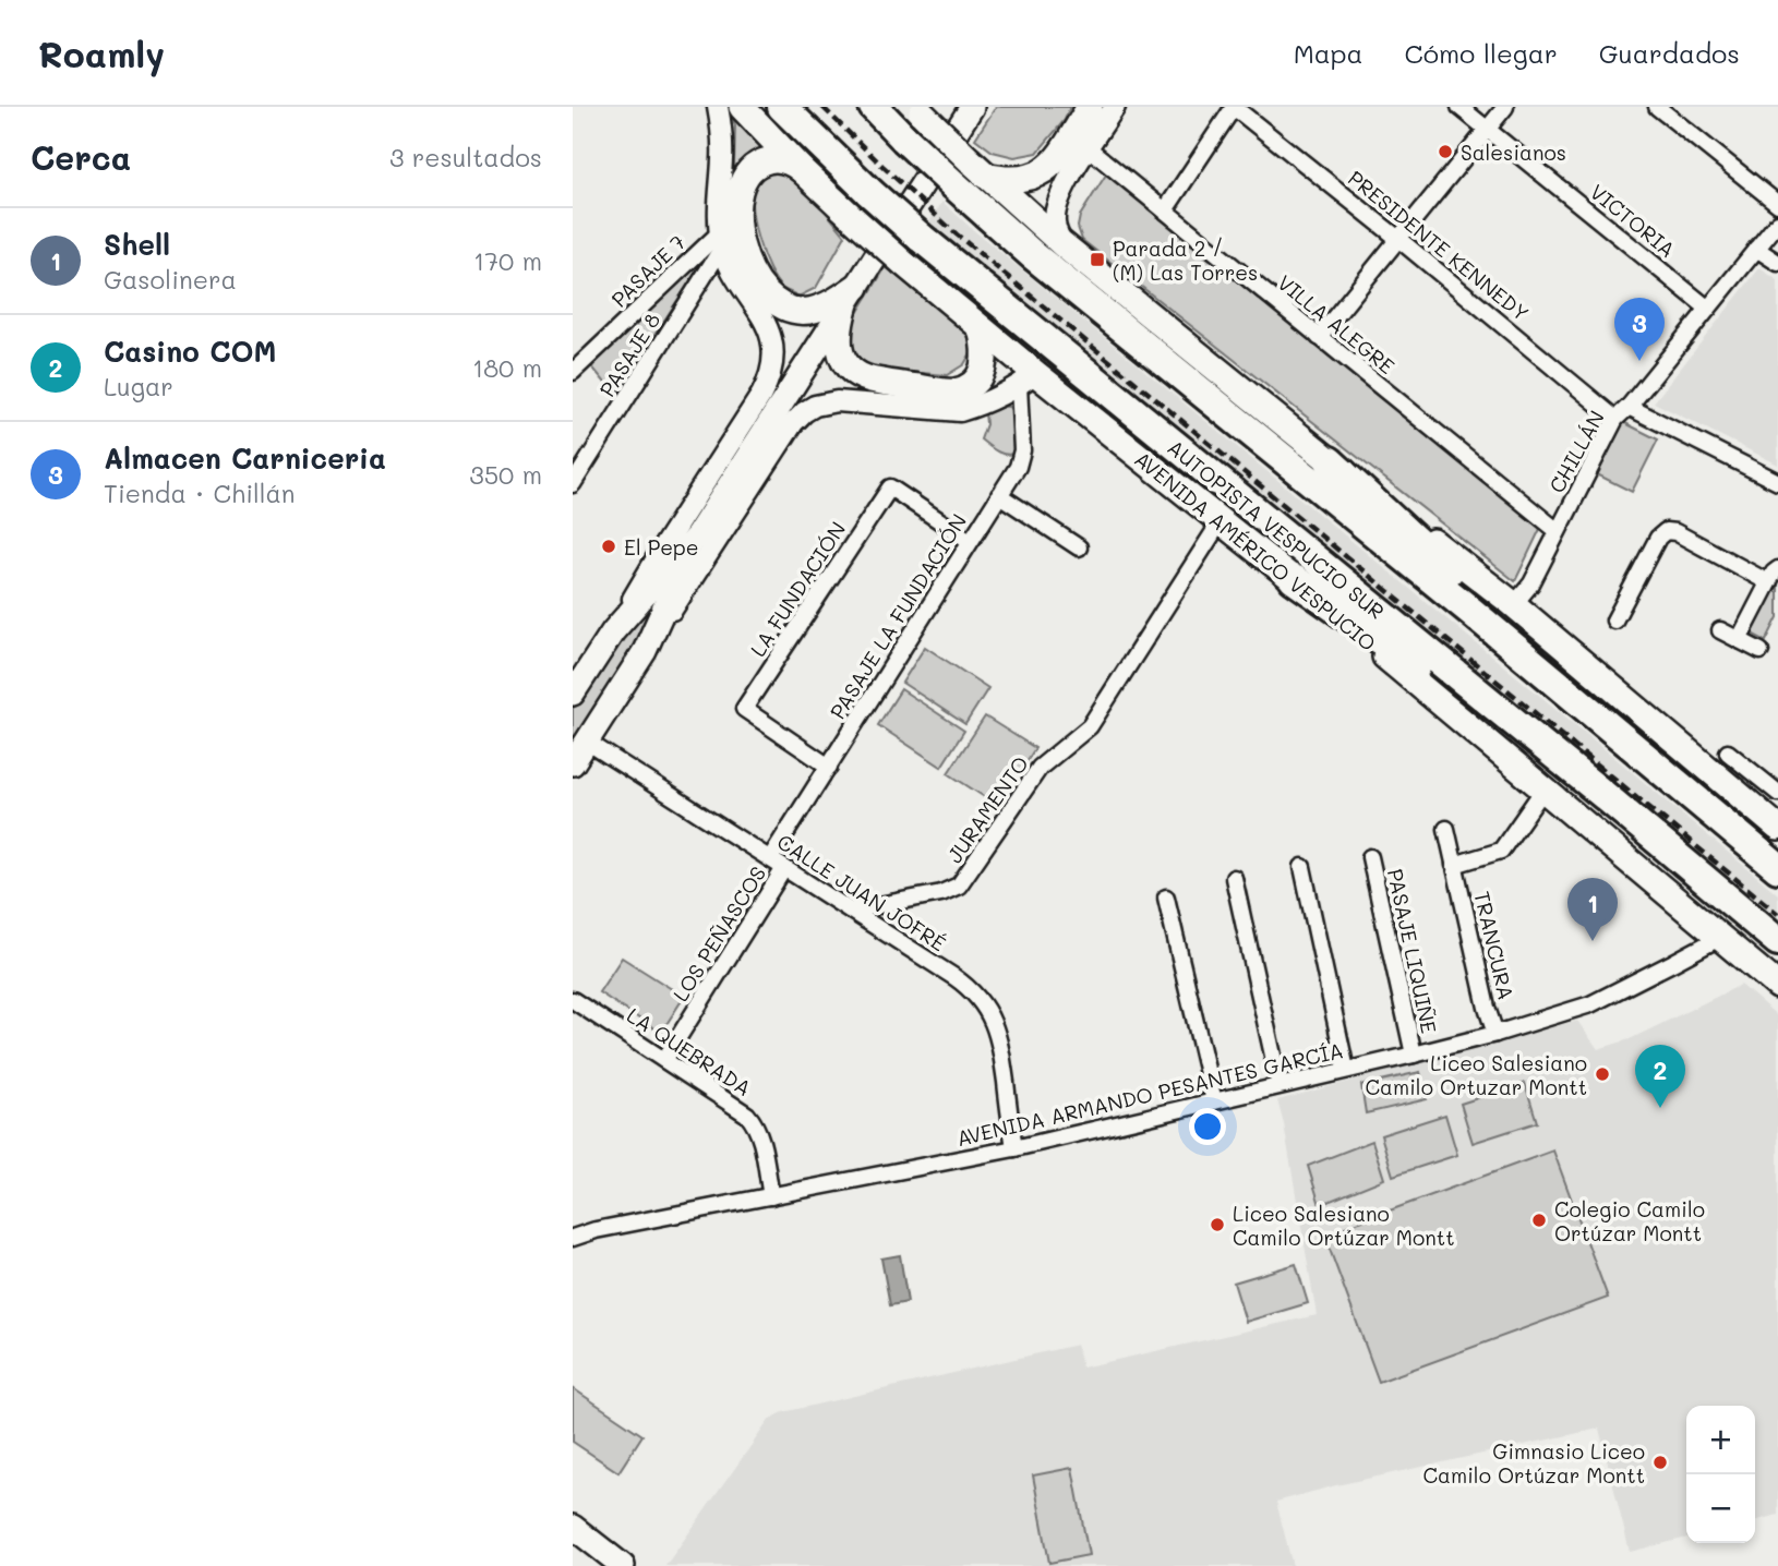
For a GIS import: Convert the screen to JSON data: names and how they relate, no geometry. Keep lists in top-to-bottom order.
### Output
{
  "streets": {
    "highway": ["AUTOPISTA VESPUCIO SUR"],
    "main road": ["AVENIDA AMÉRICO VESPUCIO"],
    "street": [
      "VICTORIA",
      "PRESIDENTE KENNEDY",
      "PASAJE 7",
      "VILLA ALEGRE",
      "PASAJE 8",
      "CHILLÁN",
      "LA FUNDACIÓN",
      "PASAJE LA FUNDACIÓN",
      "JURAMENTO",
      "CALLE JUAN JOFRÉ",
      "LOS PEÑASCOS",
      "TRANCURA",
      "PASAJE LIQUIÑE",
      "LA QUEBRADA",
      "AVENIDA ARMANDO PESANTES GARCÍA"
    ]
  },
  "crossings": [
    ["VICTORIA", "CHILLÁN"],
    ["PRESIDENTE KENNEDY", "CHILLÁN"],
    ["PASAJE 7", "PASAJE 8"],
    ["VILLA ALEGRE", "CHILLÁN"],
    ["AVENIDA AMÉRICO VESPUCIO", "PASAJE LA FUNDACIÓN"],
    ["AVENIDA AMÉRICO VESPUCIO", "JURAMENTO"],
    ["AVENIDA AMÉRICO VESPUCIO", "AVENIDA ARMANDO PESANTES GARCÍA"],
    ["LA FUNDACIÓN", "PASAJE LA FUNDACIÓN"],
    ["PASAJE LA FUNDACIÓN", "CALLE JUAN JOFRÉ"],
    ["JURAMENTO", "CALLE JUAN JOFRÉ"],
    ["CALLE JUAN JOFRÉ", "LOS PEÑASCOS"],
    ["CALLE JUAN JOFRÉ", "AVENIDA ARMANDO PESANTES GARCÍA"],
    ["LOS PEÑASCOS", "LA QUEBRADA"],
    ["TRANCURA", "AVENIDA ARMANDO PESANTES GARCÍA"],
    ["PASAJE LIQUIÑE", "AVENIDA ARMANDO PESANTES GARCÍA"],
    ["LA QUEBRADA", "AVENIDA ARMANDO PESANTES GARCÍA"]
  ],
  "places": {
    "other": [
      "Salesianos",
      "El Pepe",
      "Liceo Salesiano Camilo Ortuzar Montt",
      "Colegio Camilo Ortúzar Montt",
      "Liceo Salesiano Camilo Ortúzar Montt",
      "Gimnasio Liceo Camilo Ortúzar Montt"
    ],
    "transit": ["Parada 2 / (M) Las Torres"]
  },
  "page": {
    "header": "Roamly",
    "nav": ["Mapa", "Cómo llegar", "Guardados"],
    "heading": ["Cerca", "3 resultados"],
    "list": [
      {
        "mark": "1",
        "name": "Shell",
        "note": "Gasolinera",
        "value": "170 m"
      },
      {
        "mark": "2",
        "name": "Casino COM",
        "note": "Lugar",
        "value": "180 m"
      },
      {
        "mark": "3",
        "name": "Almacen Carniceria",
        "note": "Tienda · Chillán",
        "value": "350 m"
      }
    ],
    "pins": ["3", "1", "2"],
    "map_buttons": ["+", "−"]
  }
}
